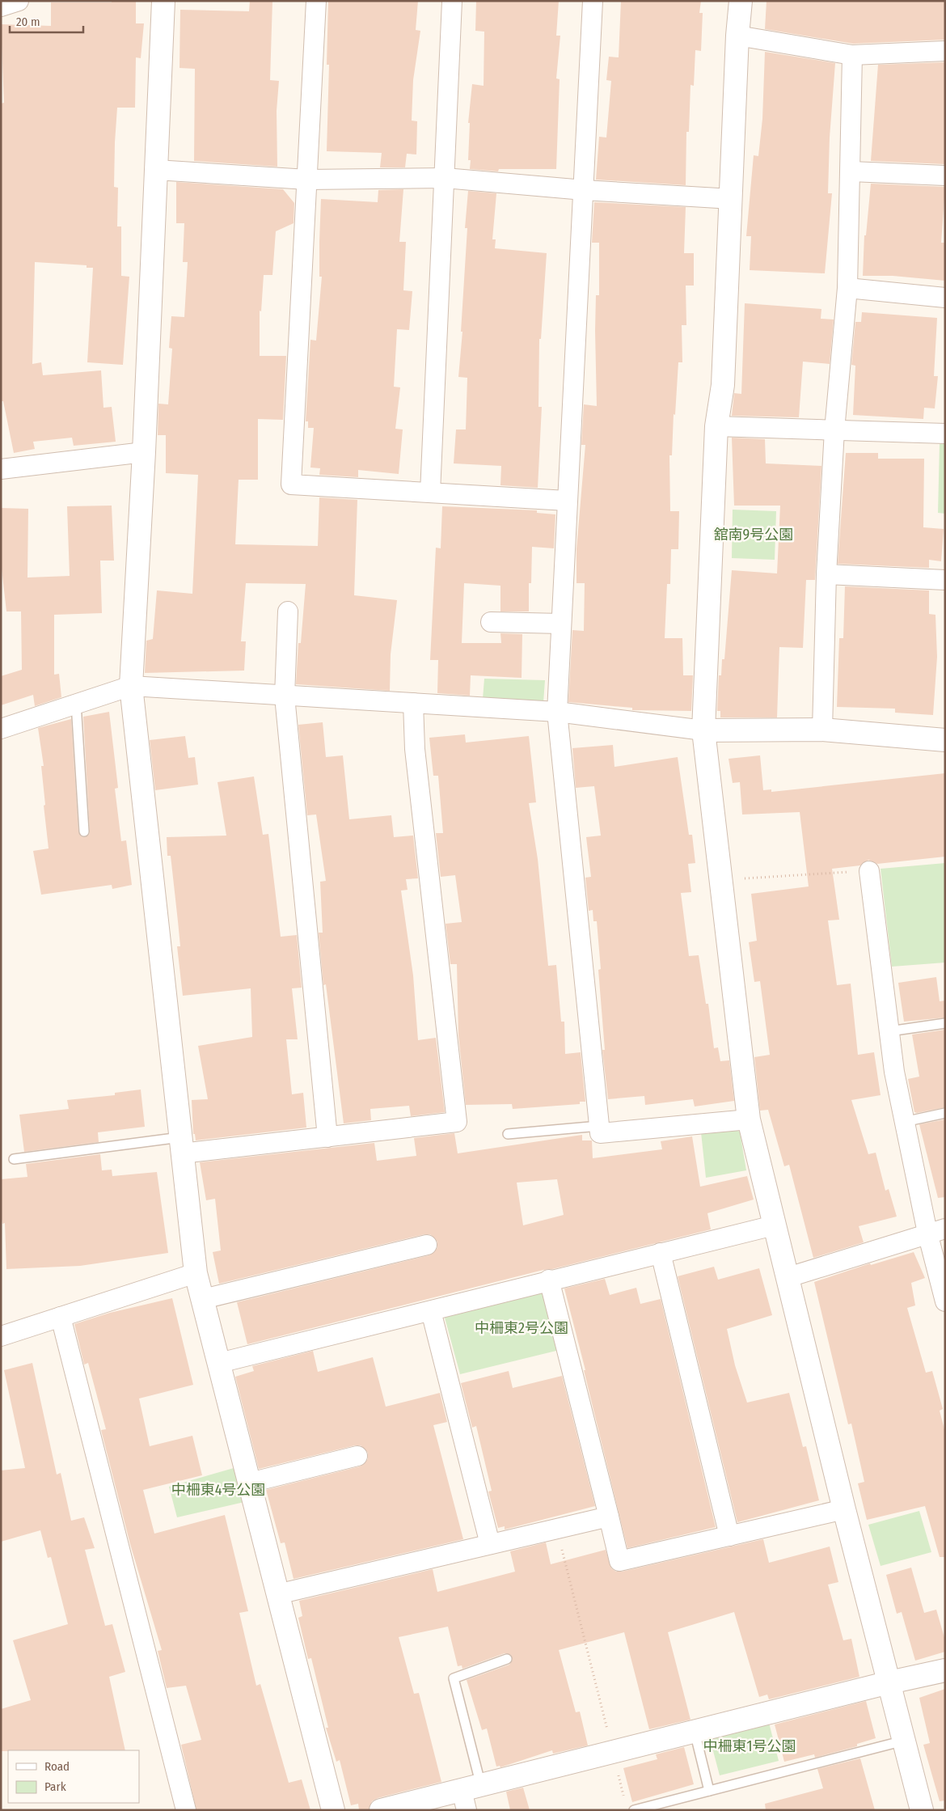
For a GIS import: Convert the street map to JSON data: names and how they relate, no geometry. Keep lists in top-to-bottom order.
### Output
{
  "parks": [
    "舘南9号公園",
    "中柵東2号公園",
    "中柵東4号公園",
    "中柵東1号公園"
  ],
  "legend": ["Road", "Park"],
  "scale_bar": "20 m"
}
